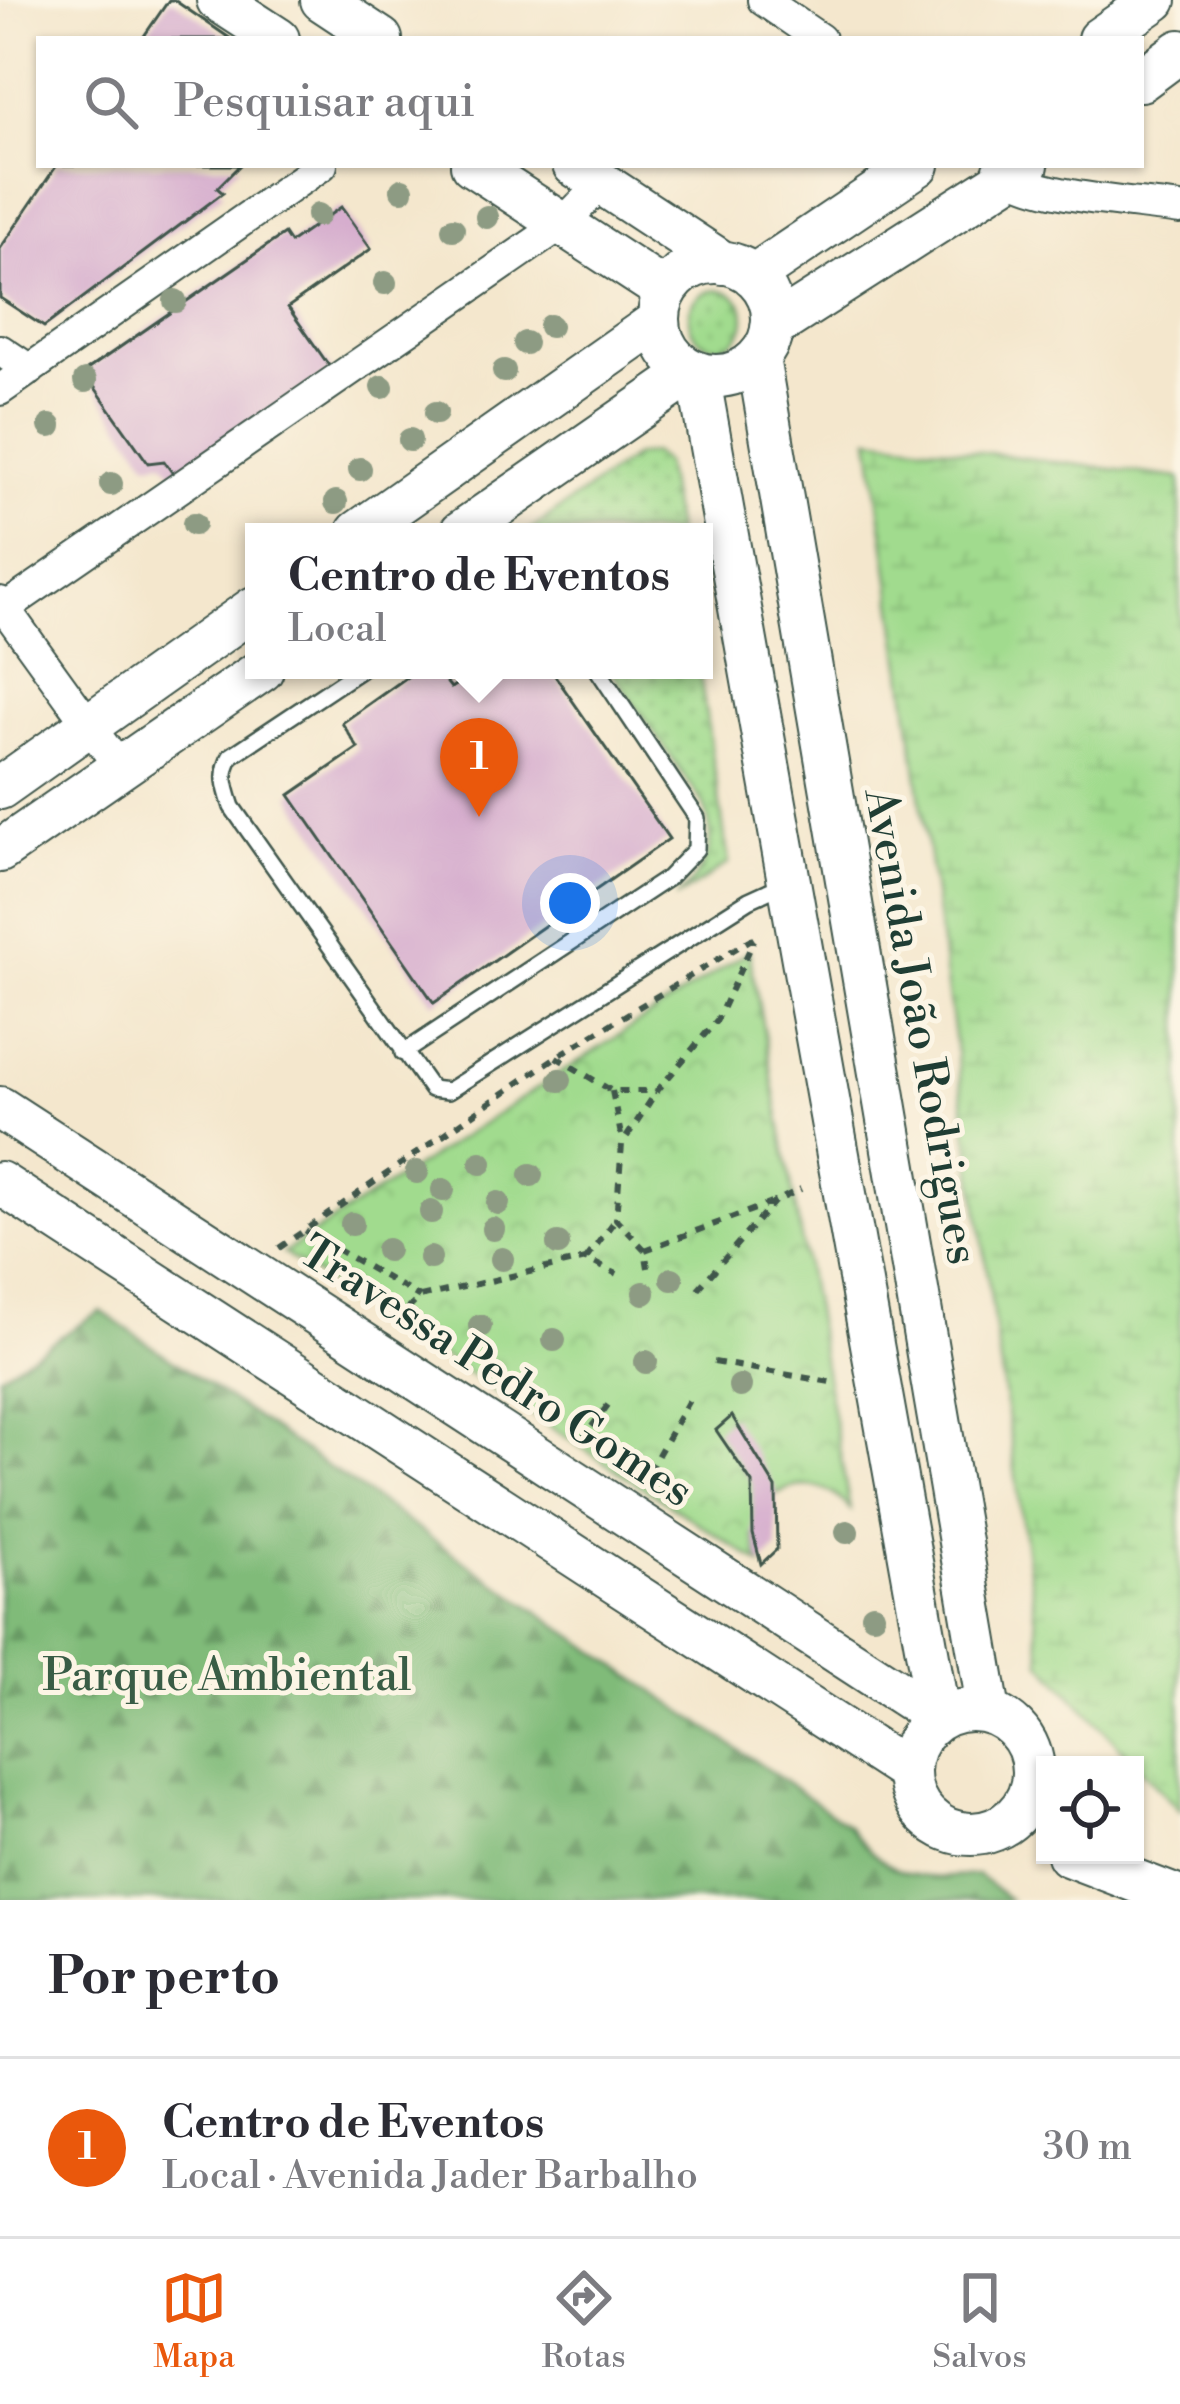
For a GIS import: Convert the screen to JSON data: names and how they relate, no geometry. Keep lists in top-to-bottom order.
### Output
{
  "streets": {
    "main road": ["Avenida João Rodrigues", "Travessa Pedro Gomes"]
  },
  "parks": ["Parque Ambiental"],
  "page": {
    "search": "Pesquisar aqui",
    "popup": ["Centro de Eventos", "Local"],
    "pins": "1",
    "heading": "Por perto",
    "list": [
      {
        "mark": "1",
        "name": "Centro de Eventos",
        "note": "Local · Avenida Jader Barbalho",
        "value": "30 m"
      }
    ],
    "nav": ["Mapa", "Rotas", "Salvos"]
  }
}
